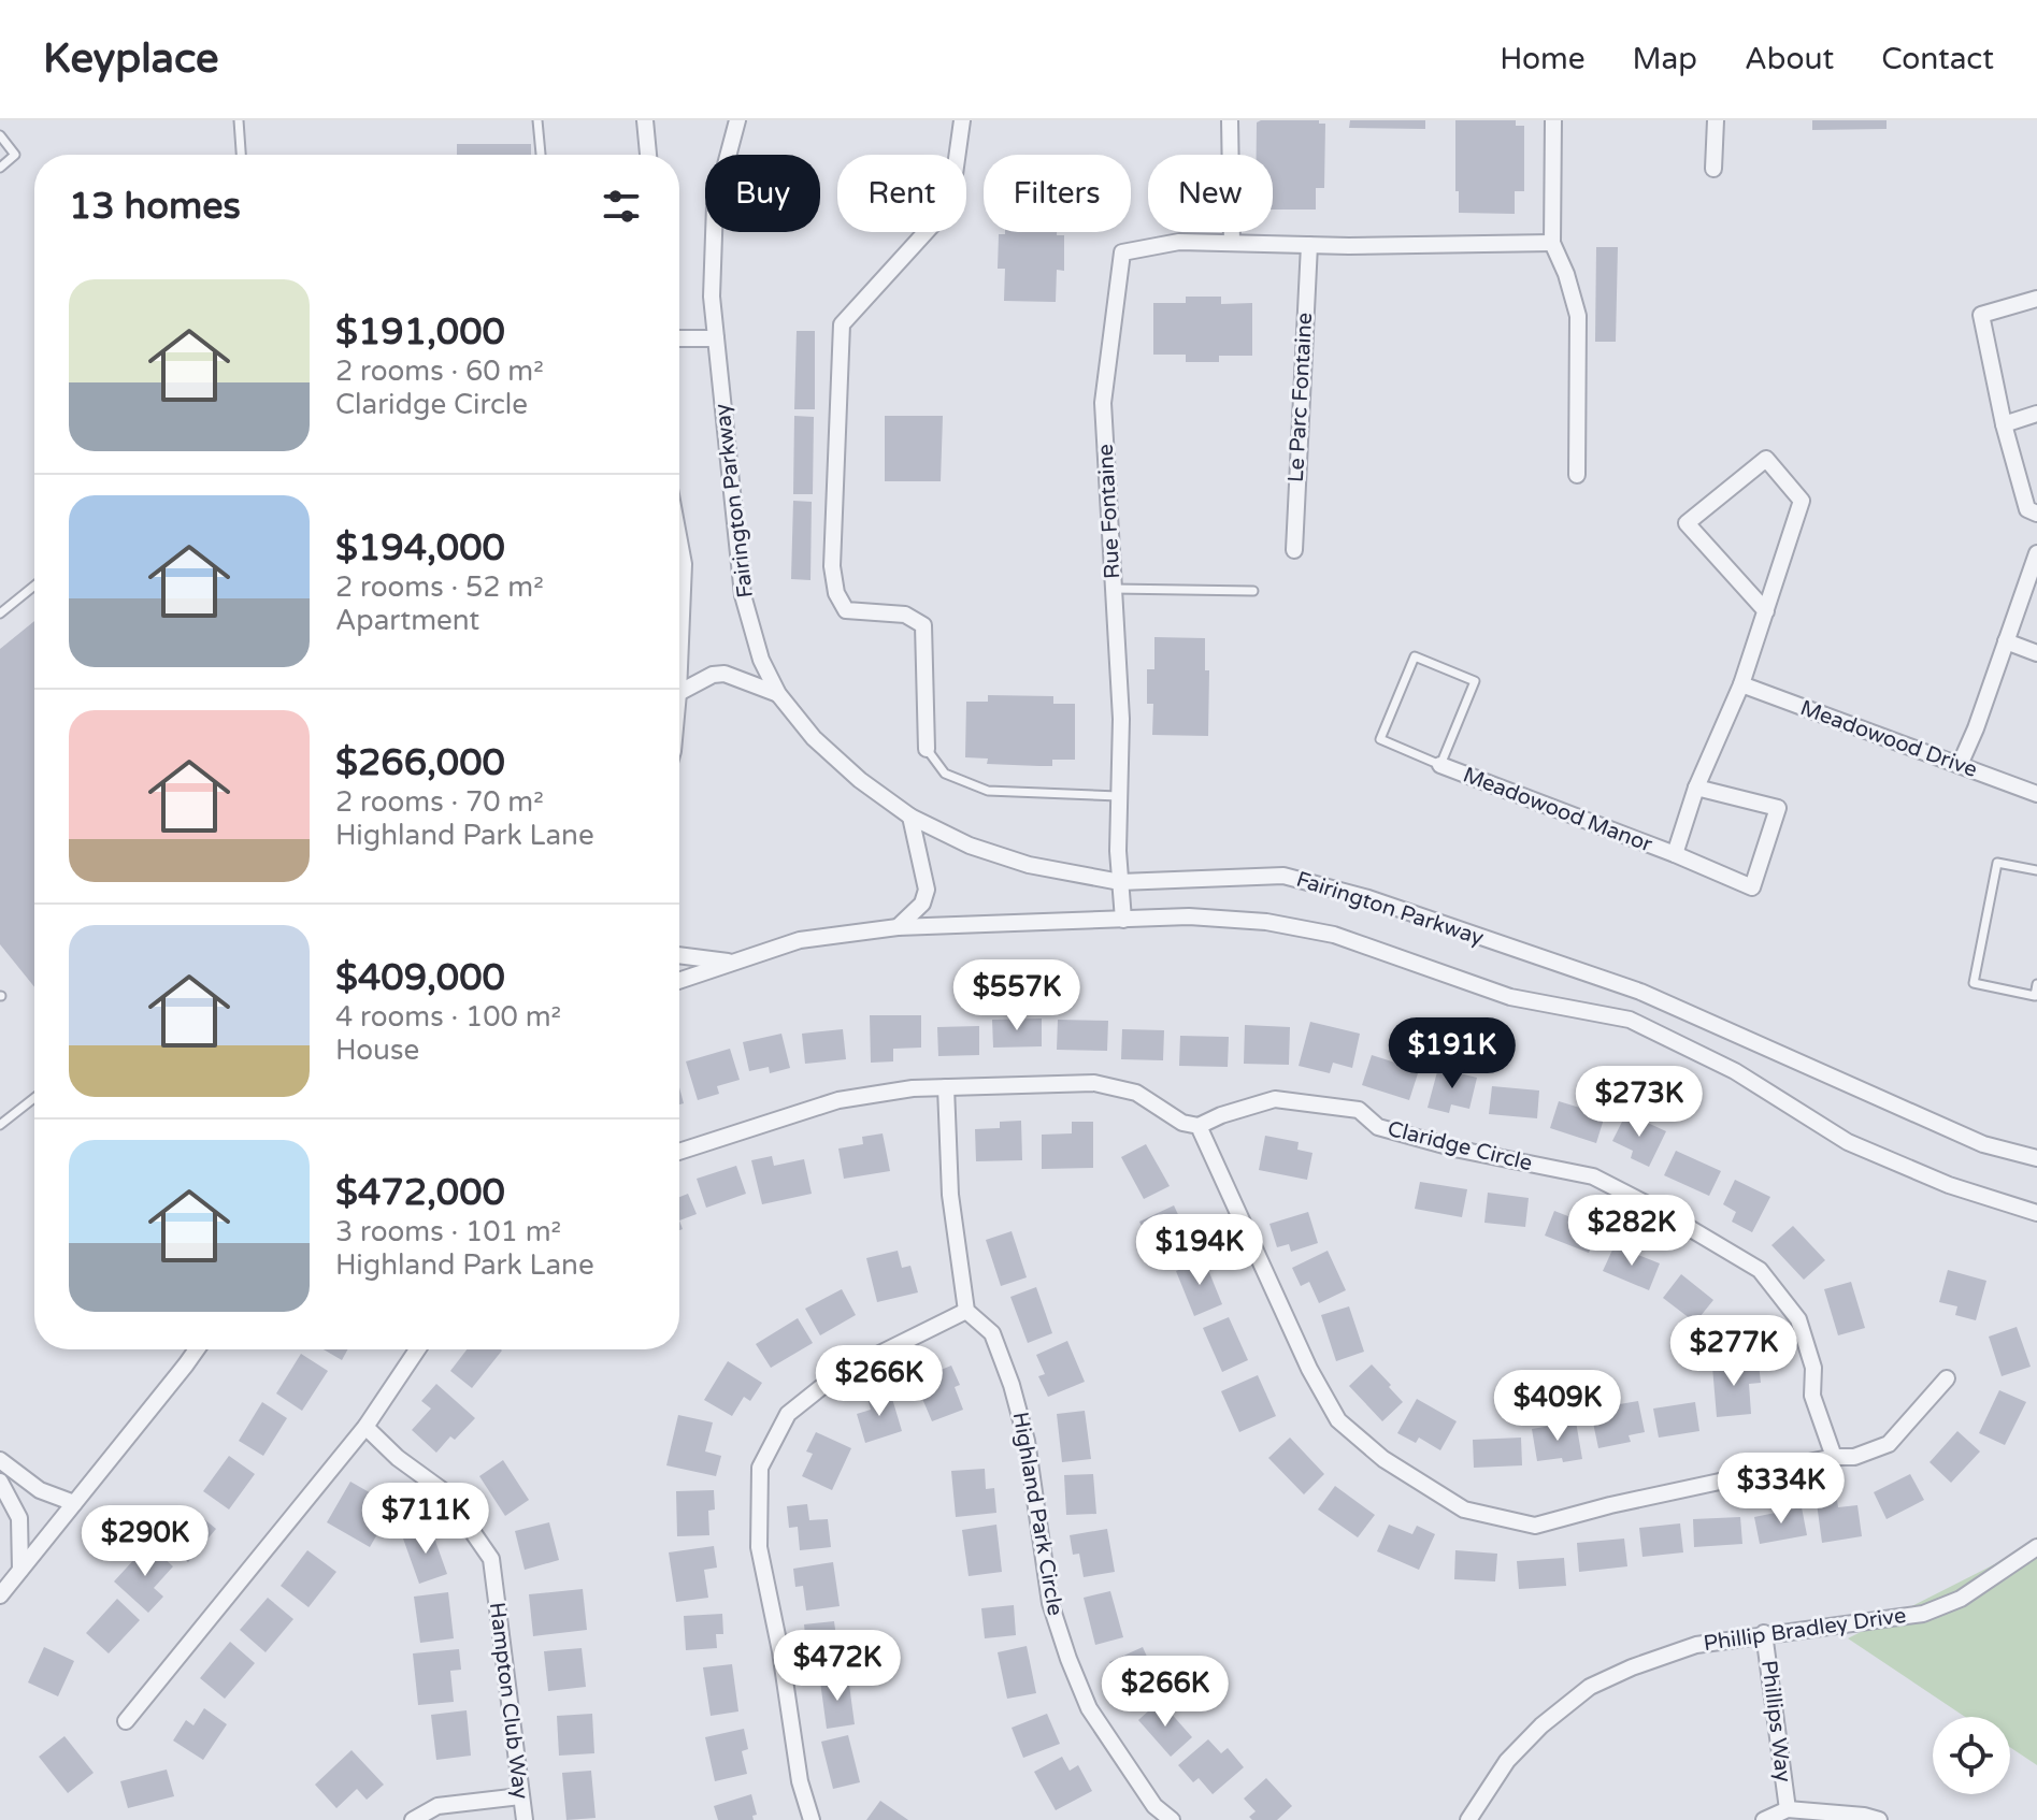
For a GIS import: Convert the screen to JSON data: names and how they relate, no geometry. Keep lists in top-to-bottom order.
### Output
{
  "streets": {
    "street": [
      "Le Parc Fontaine",
      "Fairington Parkway",
      "Rue Fontaine",
      "Meadowood Drive",
      "Meadowood Manor",
      "Claridge Circle",
      "Highland Park Circle",
      "Phillip Bradley Drive",
      "Hampton Club Way",
      "Phillips Way"
    ]
  },
  "crossings": [
    ["Le Parc Fontaine", "Rue Fontaine"],
    ["Fairington Parkway", "Rue Fontaine"],
    ["Meadowood Drive", "Meadowood Manor"],
    ["Phillip Bradley Drive", "Phillips Way"]
  ],
  "page": {
    "header": "Keyplace",
    "nav": [
      "Home",
      "Map",
      "About",
      "Contact"
    ],
    "chip": [
      "Buy",
      "Rent",
      "Filters",
      "New"
    ],
    "heading": "13 homes",
    "list": [
      {
        "name": "$191,000",
        "note": "2 rooms · 60 m² · Claridge Circle"
      },
      {
        "name": "$194,000",
        "note": "2 rooms · 52 m² · Apartment"
      },
      {
        "name": "$266,000",
        "note": "2 rooms · 70 m² · Highland Park Lane"
      },
      {
        "name": "$409,000",
        "note": "4 rooms · 100 m² · House"
      },
      {
        "name": "$472,000",
        "note": "3 rooms · 101 m² · Highland Park Lane"
      }
    ],
    "price": [
      "$557K",
      "$191K",
      "$273K",
      "$282K",
      "$194K",
      "$277K",
      "$266K",
      "$409K",
      "$334K",
      "$711K",
      "$290K",
      "$472K",
      "$266K"
    ]
  }
}
